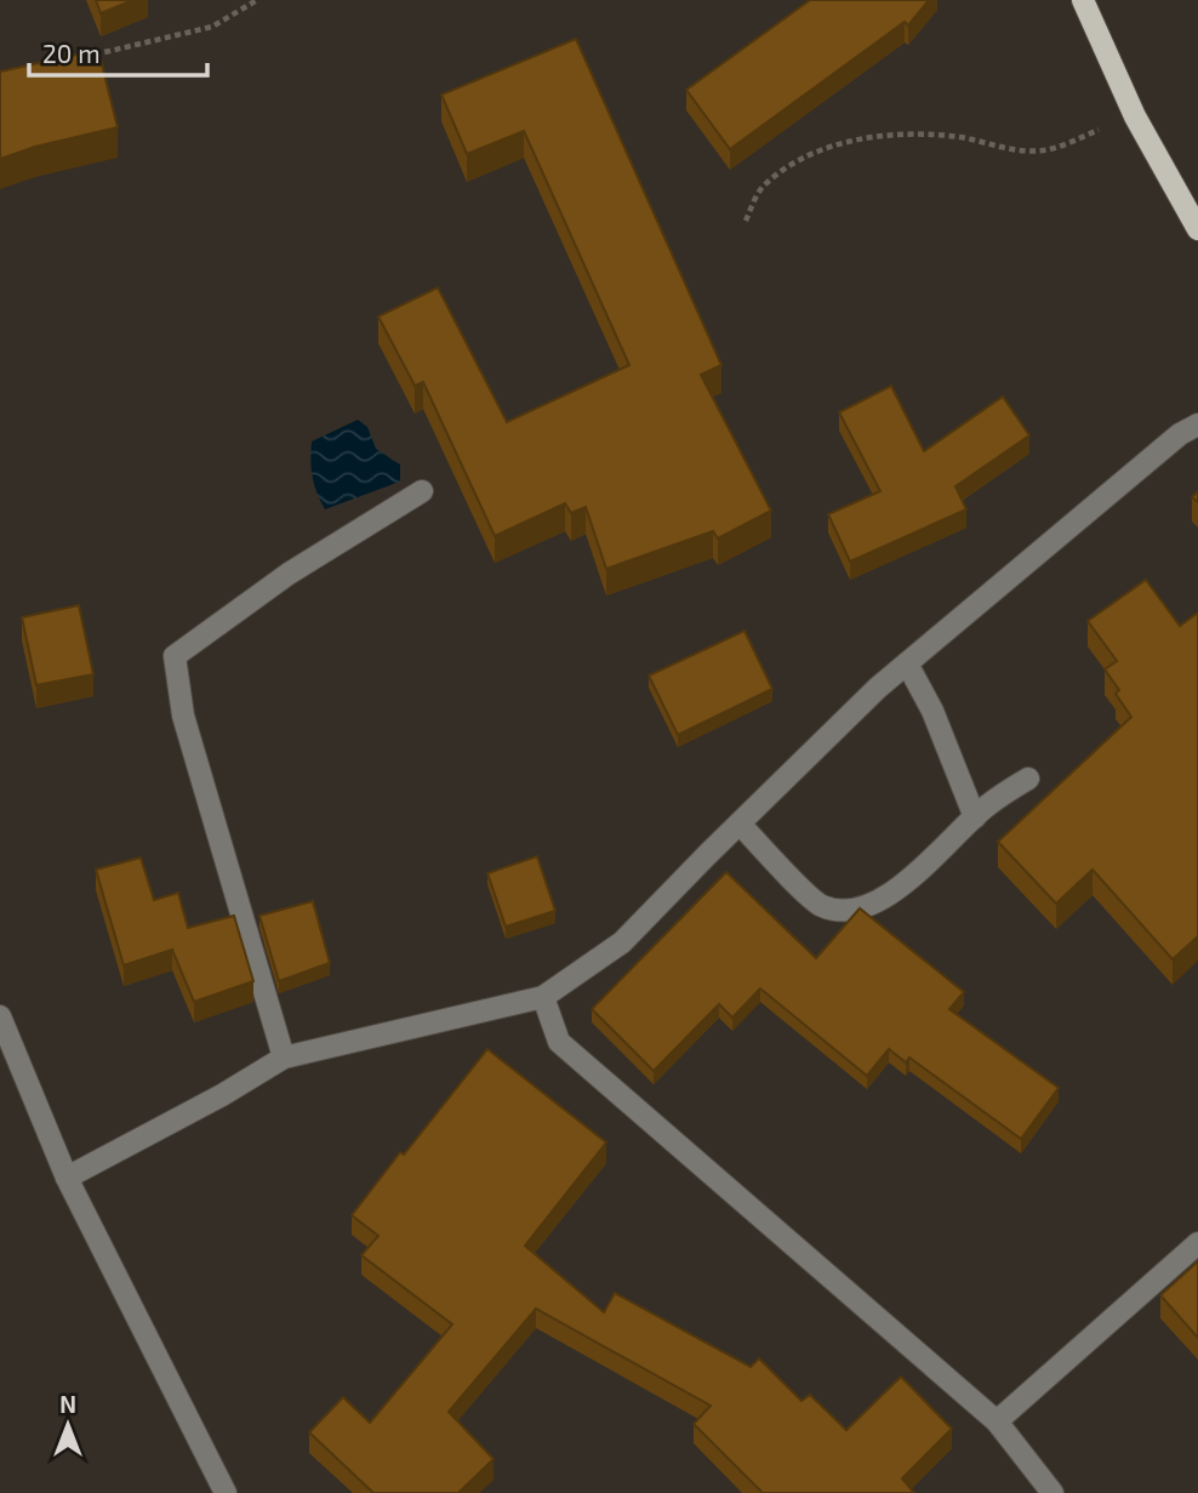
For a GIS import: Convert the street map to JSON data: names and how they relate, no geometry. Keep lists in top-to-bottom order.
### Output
{
  "scale_bar": "20 m",
  "north": "top"
}
